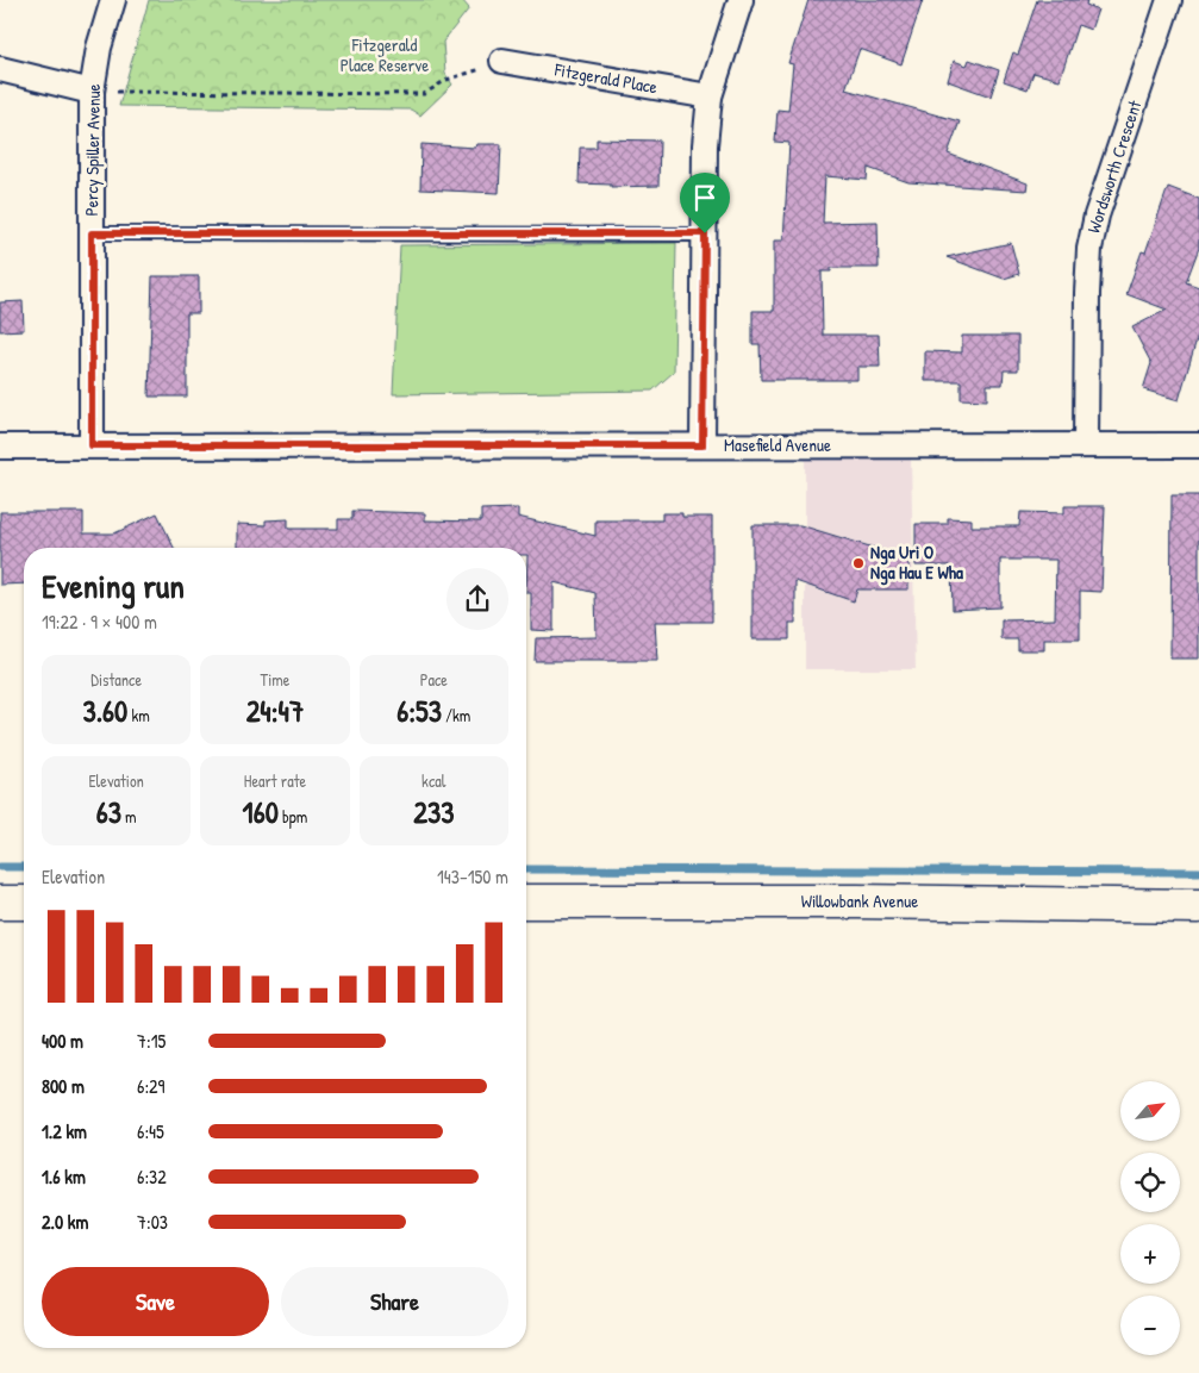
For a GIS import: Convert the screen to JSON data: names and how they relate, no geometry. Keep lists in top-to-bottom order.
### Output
{
  "streets": {
    "main road": ["Willowbank Avenue"],
    "street": [
      "Fitzgerald Place",
      "Percy Spiller Avenue",
      "Wordsworth Crescent",
      "Masefield Avenue"
    ]
  },
  "crossings": [
    ["Percy Spiller Avenue", "Masefield Avenue"],
    ["Wordsworth Crescent", "Masefield Avenue"]
  ],
  "parks": ["Fitzgerald Place Reserve"],
  "places": ["Nga Uri O Nga Hau E Wha"],
  "north": "top right",
  "page": {
    "heading": ["Evening run", "19:22 · 9 × 400 m"],
    "stats": [
      ["Distance", "3.60 km"],
      ["Time", "24:47"],
      ["Pace", "6:53 /km"],
      ["Elevation", "63 m"],
      ["Heart rate", "160 bpm"],
      ["kcal", "233"]
    ],
    "chart": ["Elevation", "143–150 m"],
    "list": [
      {
        "name": "400 m",
        "note": "7:15"
      },
      {
        "name": "800 m",
        "note": "6:29"
      },
      {
        "name": "1.2 km",
        "note": "6:45"
      },
      {
        "name": "1.6 km",
        "note": "6:32"
      },
      {
        "name": "2.0 km",
        "note": "7:03"
      }
    ],
    "map_buttons": ["+", "−"],
    "buttons": ["Save", "Share"]
  }
}
